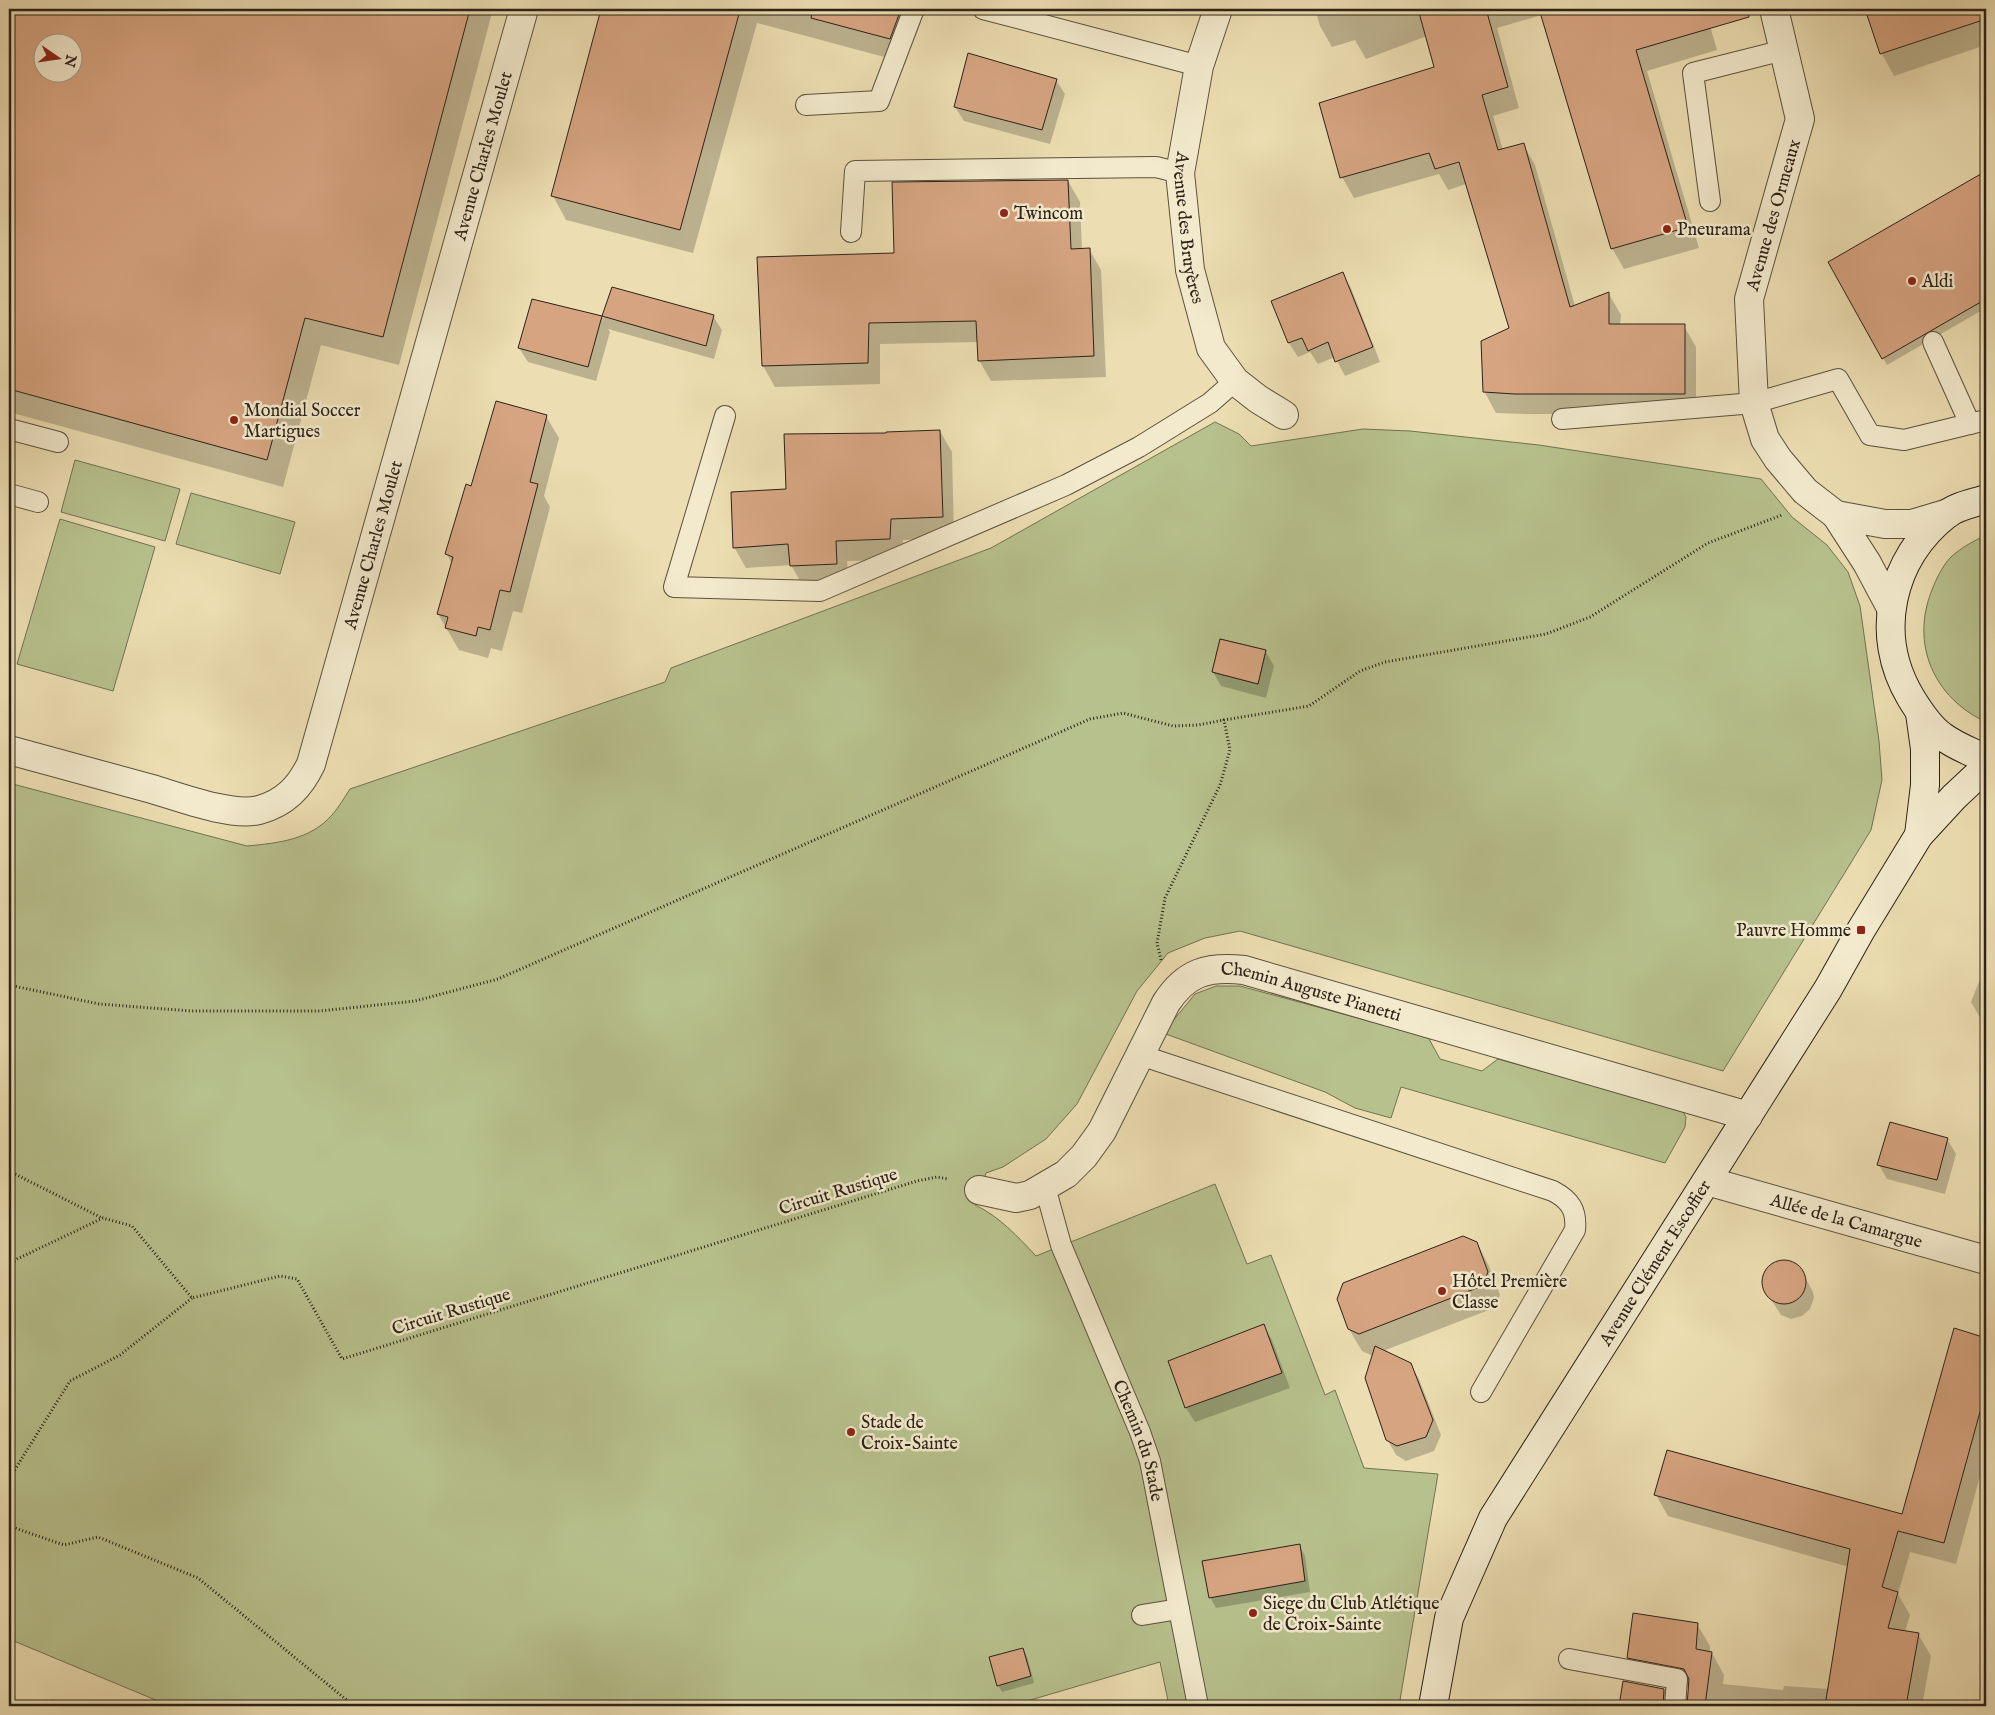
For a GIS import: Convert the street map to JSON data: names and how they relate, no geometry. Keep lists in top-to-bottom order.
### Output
{
  "streets": {
    "street": [
      "Avenue Charles Moulet",
      "Avenue des Ormeaux",
      "Avenue des Bruyères",
      "Chemin Auguste Pianetti",
      "Allée de la Camargue",
      "Avenue Clément Escoffier"
    ],
    "lane": ["Chemin du Stade"],
    "path": ["Circuit Rustique"]
  },
  "crossings": [
    ["Chemin Auguste Pianetti", "Circuit Rustique"],
    ["Chemin Auguste Pianetti", "Avenue Clément Escoffier"],
    ["Chemin Auguste Pianetti", "Chemin du Stade"],
    ["Allée de la Camargue", "Avenue Clément Escoffier"]
  ],
  "places": {
    "other": [
      "Twincom",
      "Pneurama",
      "Aldi",
      "Mondial Soccer Martigues",
      "Hôtel Première Classe",
      "Stade de Croix-Sainte",
      "Siege du Club Atlétique de Croix-Sainte"
    ],
    "transit": ["Pauvre Homme"]
  },
  "north": "right"
}
